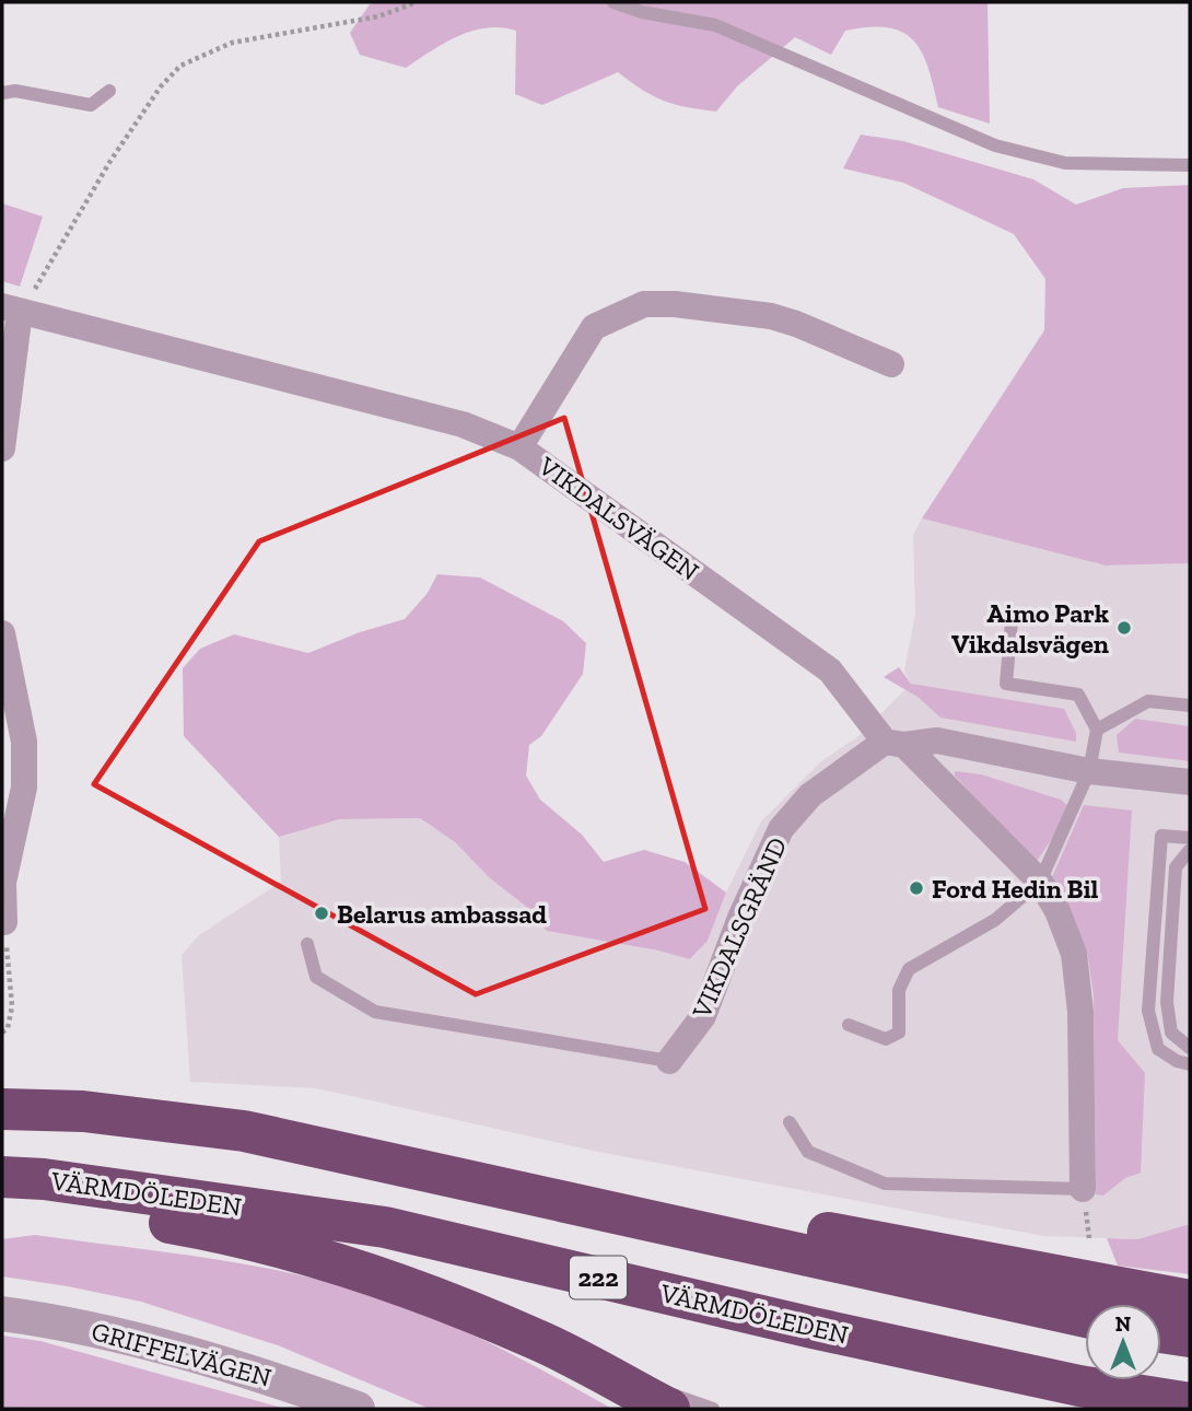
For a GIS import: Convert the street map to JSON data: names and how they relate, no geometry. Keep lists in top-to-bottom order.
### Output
{
  "streets": {
    "highway": ["VÄRMDÖLEDEN", "222"],
    "street": ["VIKDALSVÄGEN", "VIKDALSGRÄND", "GRIFFELVÄGEN"]
  },
  "crossings": [
    ["VIKDALSVÄGEN", "VIKDALSGRÄND"]
  ],
  "places": ["Aimo Park Vikdalsvägen", "Ford Hedin Bil", "Belarus ambassad"],
  "north": "top"
}
